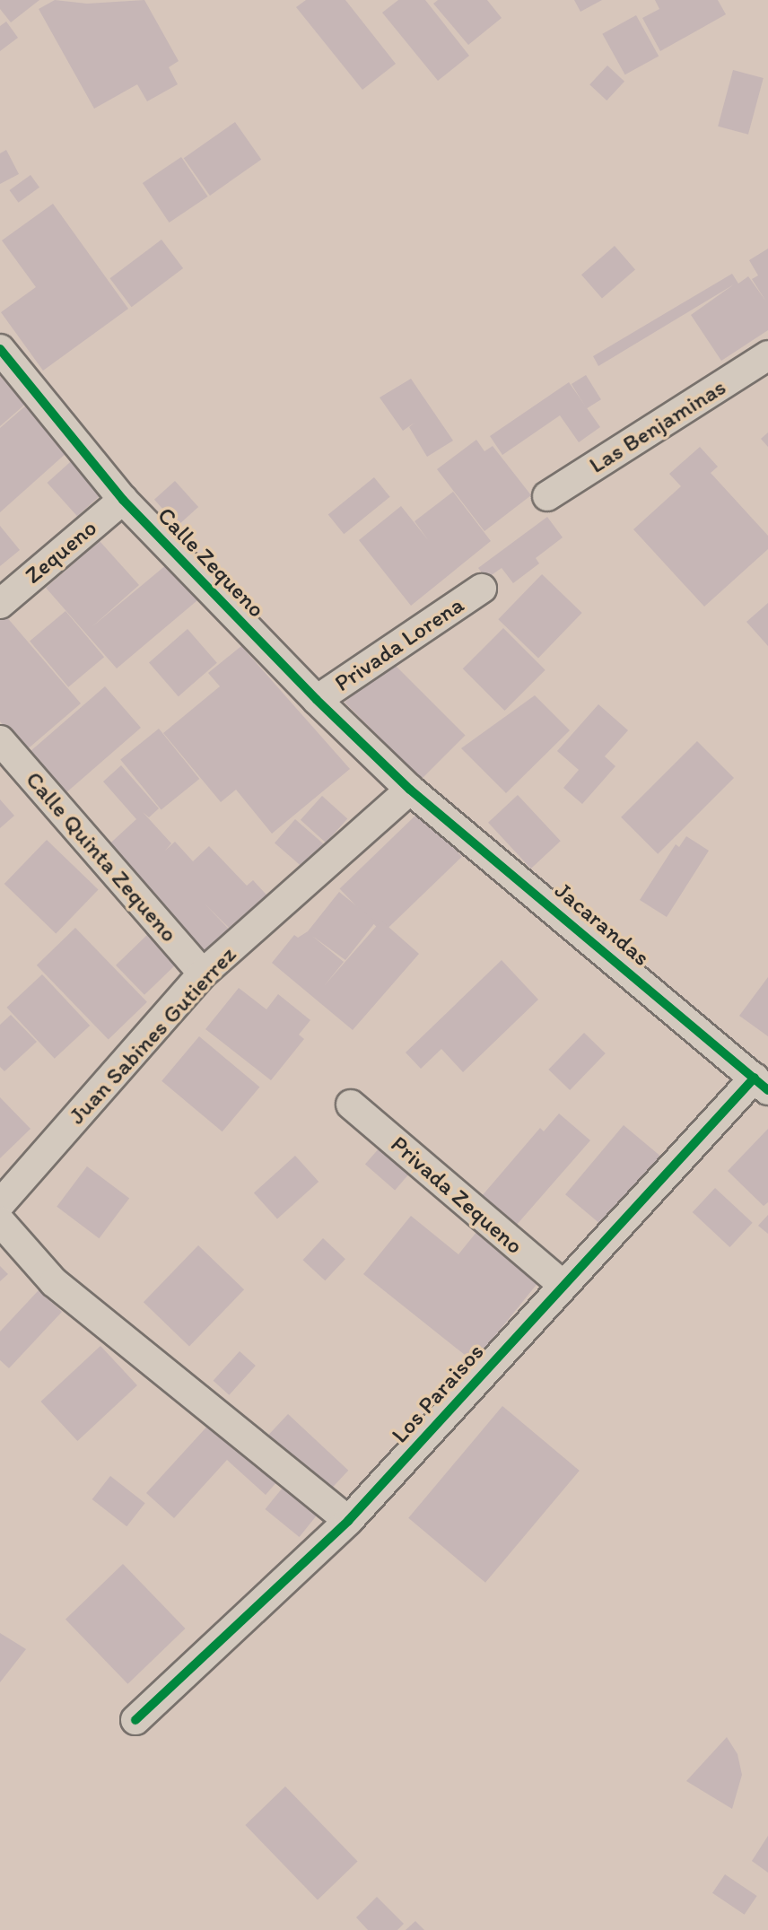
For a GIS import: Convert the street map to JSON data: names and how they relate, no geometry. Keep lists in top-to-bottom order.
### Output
{
  "streets": {
    "street": [
      "Las Benjaminas",
      "Zequeno",
      "Calle Zequeno",
      "Privada Lorena",
      "Calle Quinta Zequeno",
      "Jacarandas",
      "Juan Sabines Gutierrez",
      "Privada Zequeno",
      "Los Paraisos"
    ]
  },
  "crossings": [
    ["Zequeno", "Calle Zequeno"],
    ["Calle Zequeno", "Privada Lorena"],
    ["Calle Zequeno", "Jacarandas"],
    ["Calle Zequeno", "Juan Sabines Gutierrez"],
    ["Calle Quinta Zequeno", "Juan Sabines Gutierrez"],
    ["Jacarandas", "Juan Sabines Gutierrez"],
    ["Jacarandas", "Los Paraisos"],
    ["Privada Zequeno", "Los Paraisos"]
  ]
}
